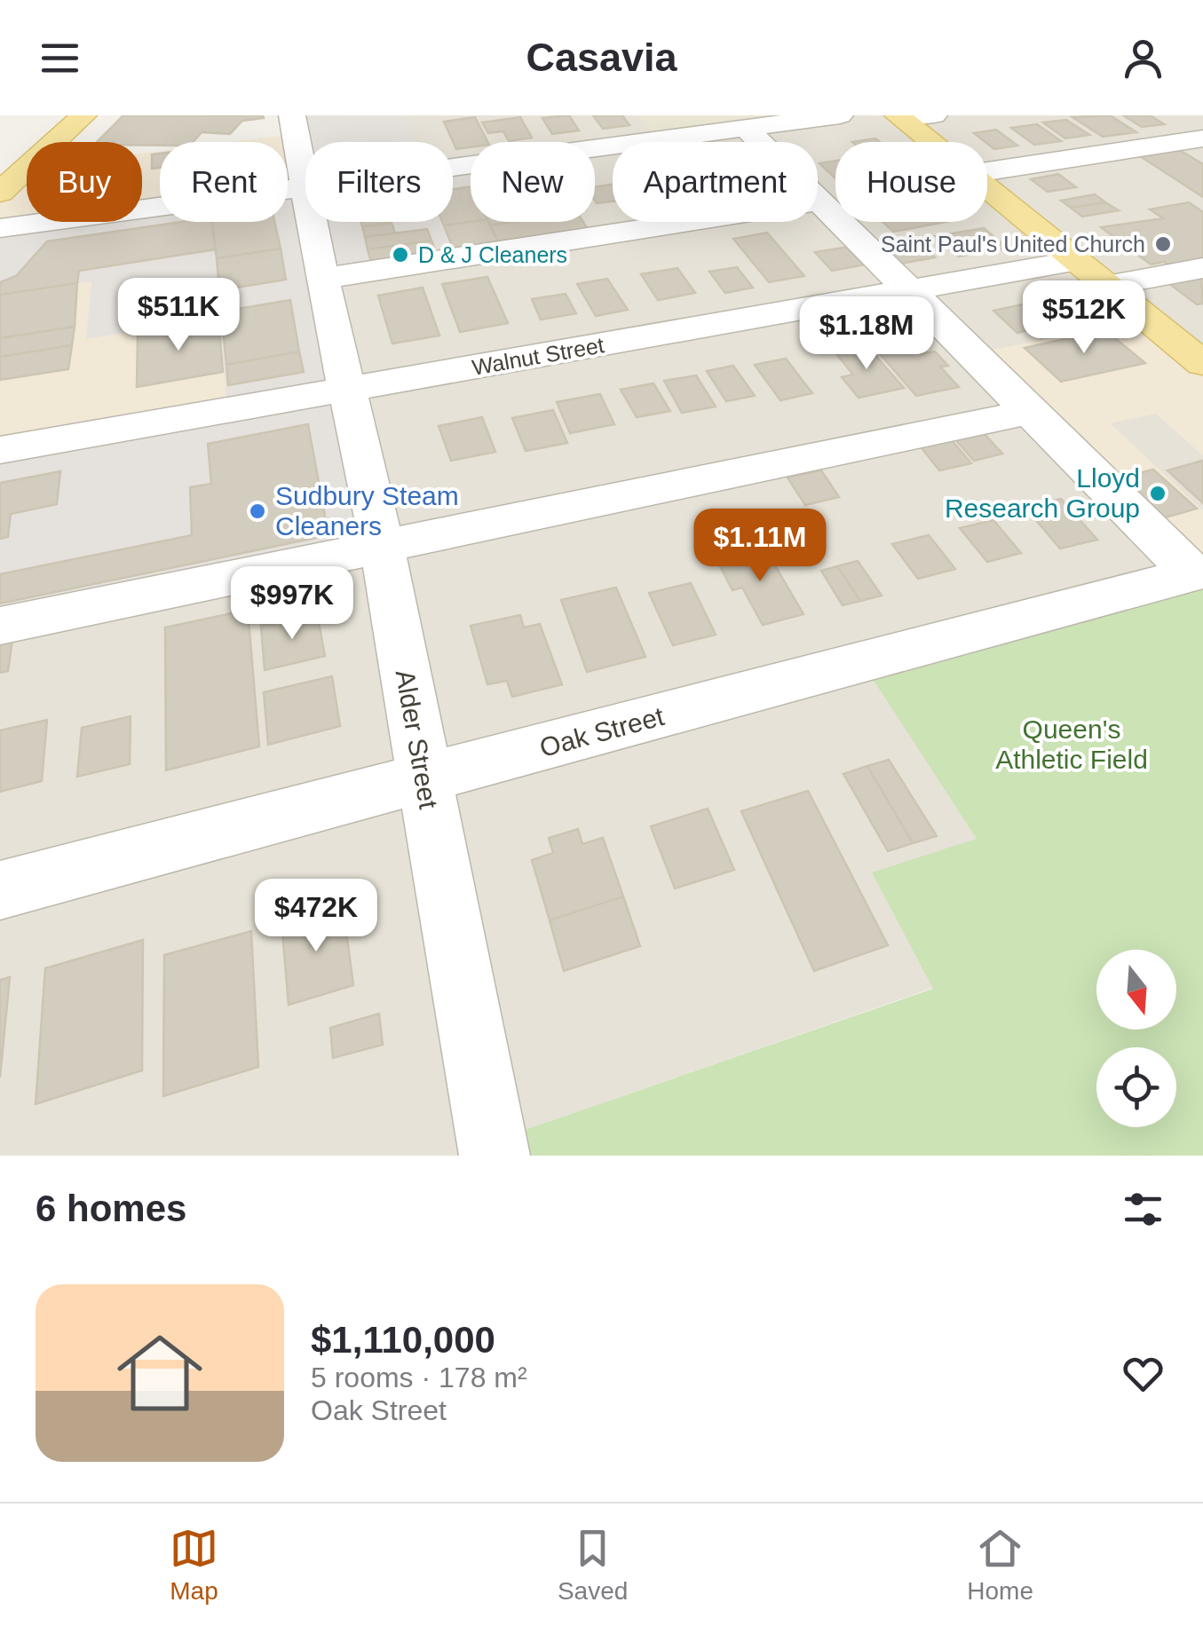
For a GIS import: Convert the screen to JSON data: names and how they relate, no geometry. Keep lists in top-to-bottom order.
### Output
{
  "streets": {
    "street": ["Walnut Street", "Oak Street", "Alder Street"]
  },
  "crossings": [
    ["Walnut Street", "Alder Street"],
    ["Oak Street", "Alder Street"]
  ],
  "parks": ["Queen's Athletic Field"],
  "places": [
    "Saint Paul's United Church",
    "D & J Cleaners",
    "Lloyd Research Group",
    "Sudbury Steam Cleaners"
  ],
  "north": "bottom",
  "page": {
    "header": "Casavia",
    "chip": [
      "Buy",
      "Rent",
      "Filters",
      "New",
      "Apartment",
      "House"
    ],
    "price": [
      "$511K",
      "$512K",
      "$1.18M",
      "$1.11M",
      "$997K",
      "$472K"
    ],
    "heading": "6 homes",
    "list": [
      {
        "name": "$1,110,000",
        "note": "5 rooms · 178 m² · Oak Street"
      }
    ],
    "tabs": ["Map", "Saved", "Home"]
  }
}
